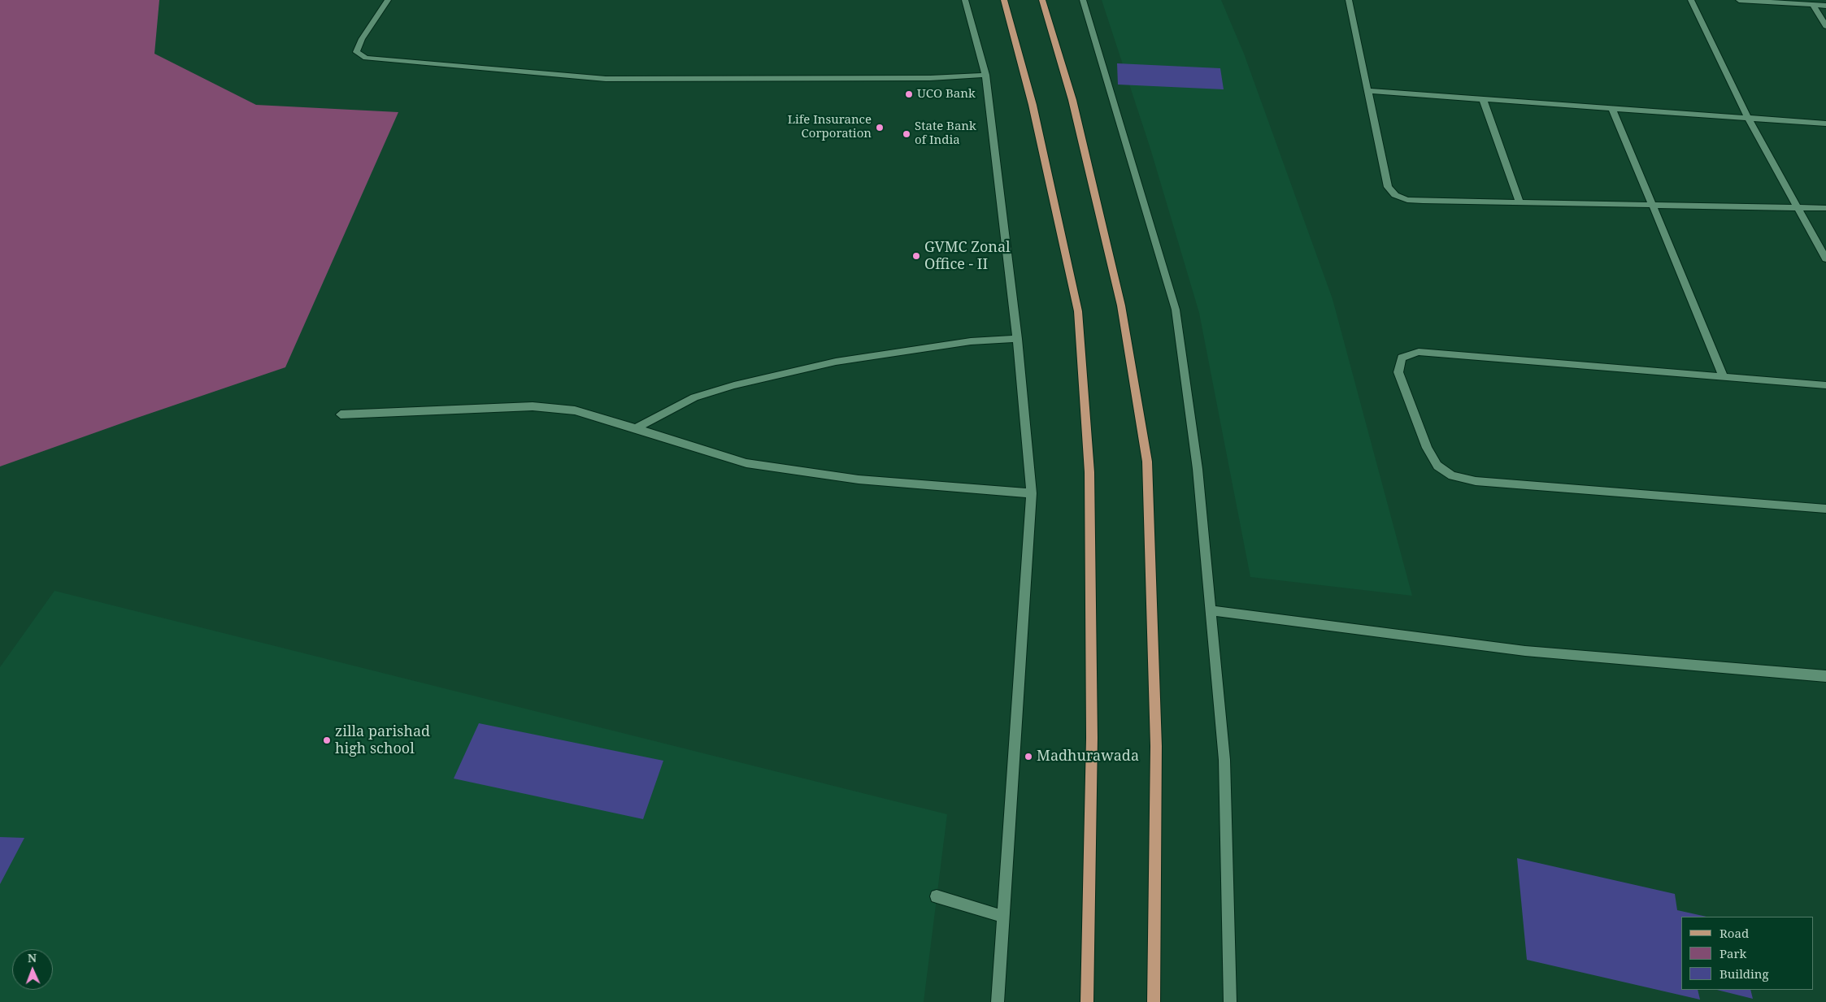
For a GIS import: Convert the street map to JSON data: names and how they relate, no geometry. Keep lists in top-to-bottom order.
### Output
{
  "places": [
    "UCO Bank",
    "Life Insurance Corporation",
    "State Bank of India",
    "GVMC Zonal Office - II",
    "zilla parishad high school",
    "Madhurawada"
  ],
  "legend": ["Road", "Park", "Building"],
  "north": "top"
}
